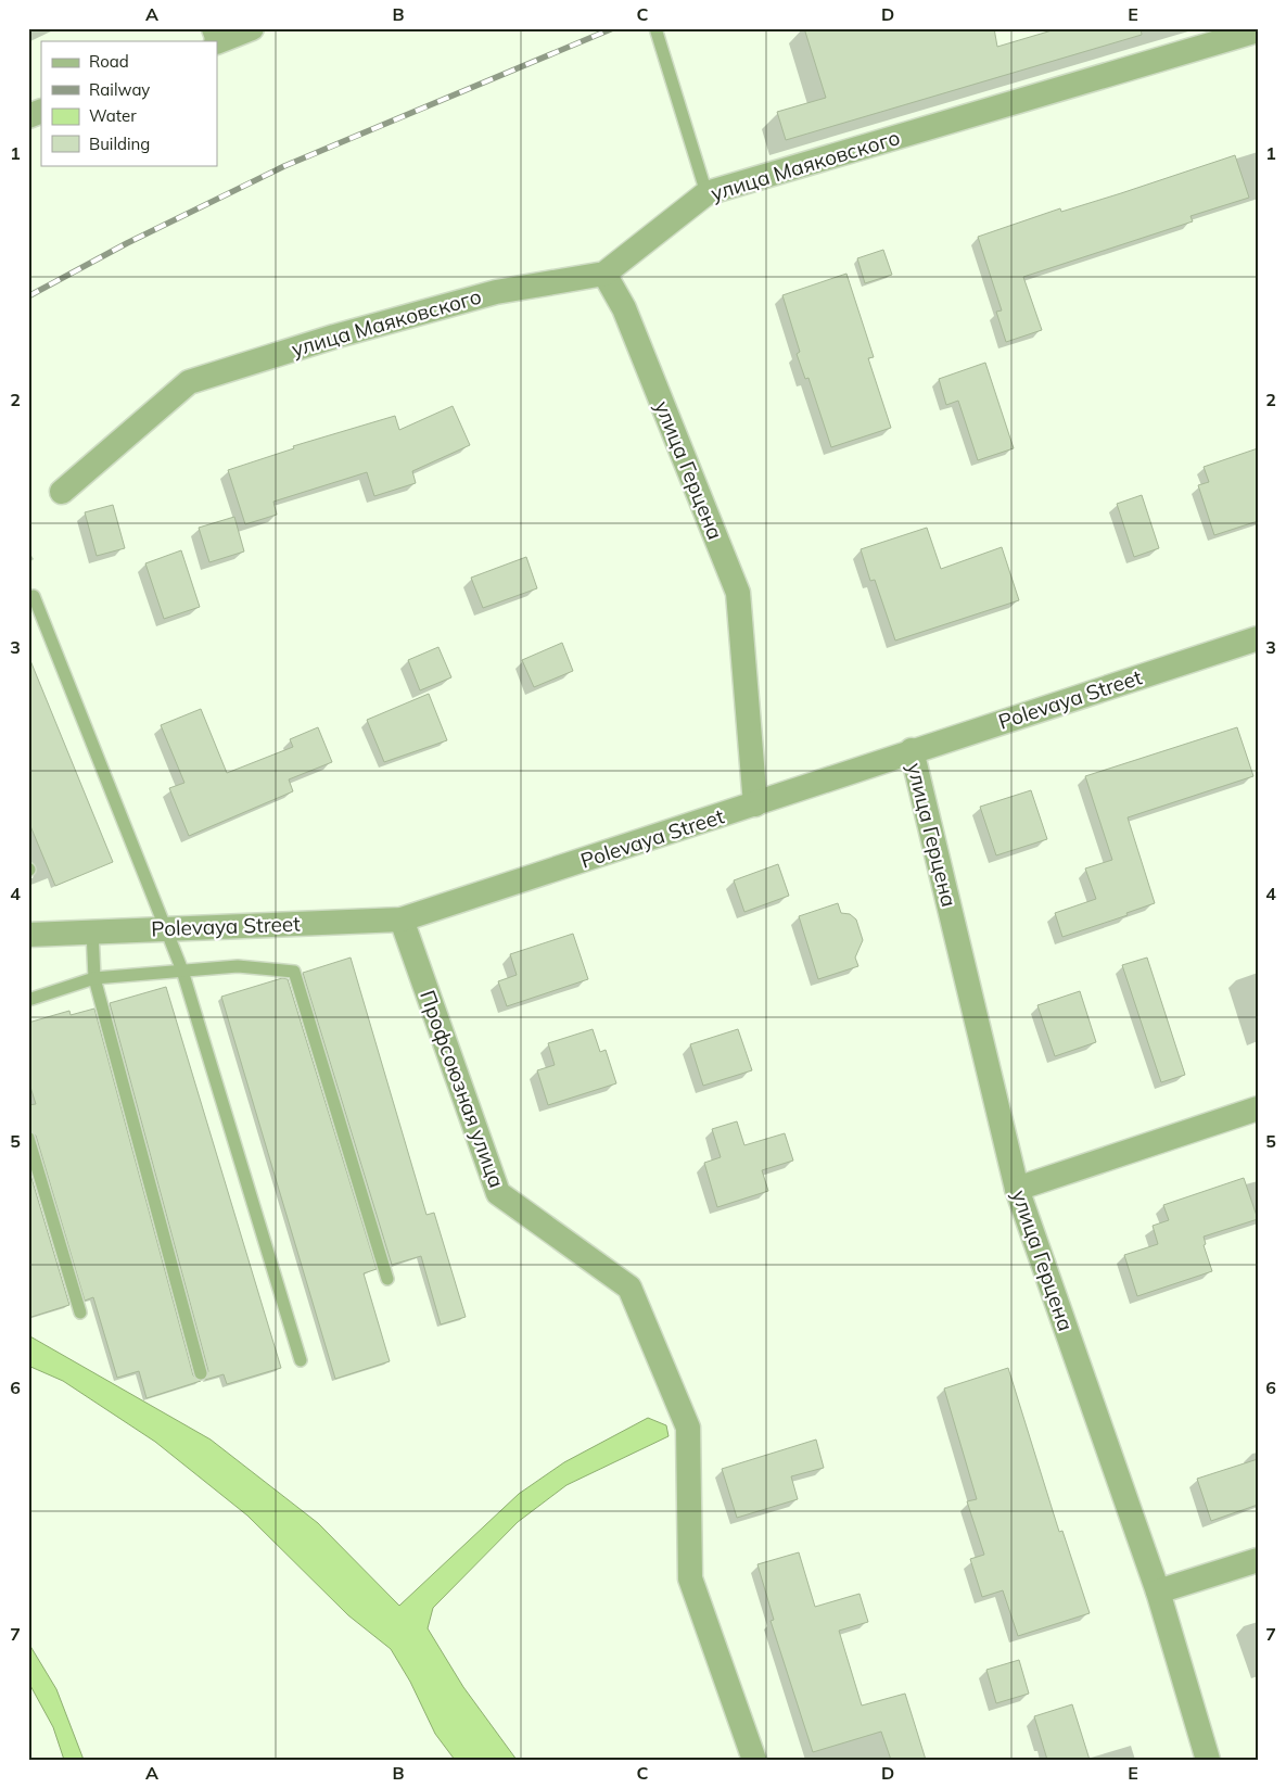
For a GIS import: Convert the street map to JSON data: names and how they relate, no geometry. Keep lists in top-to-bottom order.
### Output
{
  "streets": {
    "street": [
      "улица Маяковского",
      "улица Герцена",
      "Polevaya Street",
      "Профсоюзная улица"
    ]
  },
  "crossings": [
    ["улица Маяковского", "улица Герцена"],
    ["улица Герцена", "Polevaya Street"],
    ["Polevaya Street", "Профсоюзная улица"]
  ],
  "legend": [
    "Road",
    "Railway",
    "Water",
    "Building"
  ],
  "grid": {
    "columns": [
      "A",
      "B",
      "C",
      "D",
      "E"
    ],
    "rows": [
      "1",
      "2",
      "3",
      "4",
      "5",
      "6",
      "7"
    ]
  }
}
